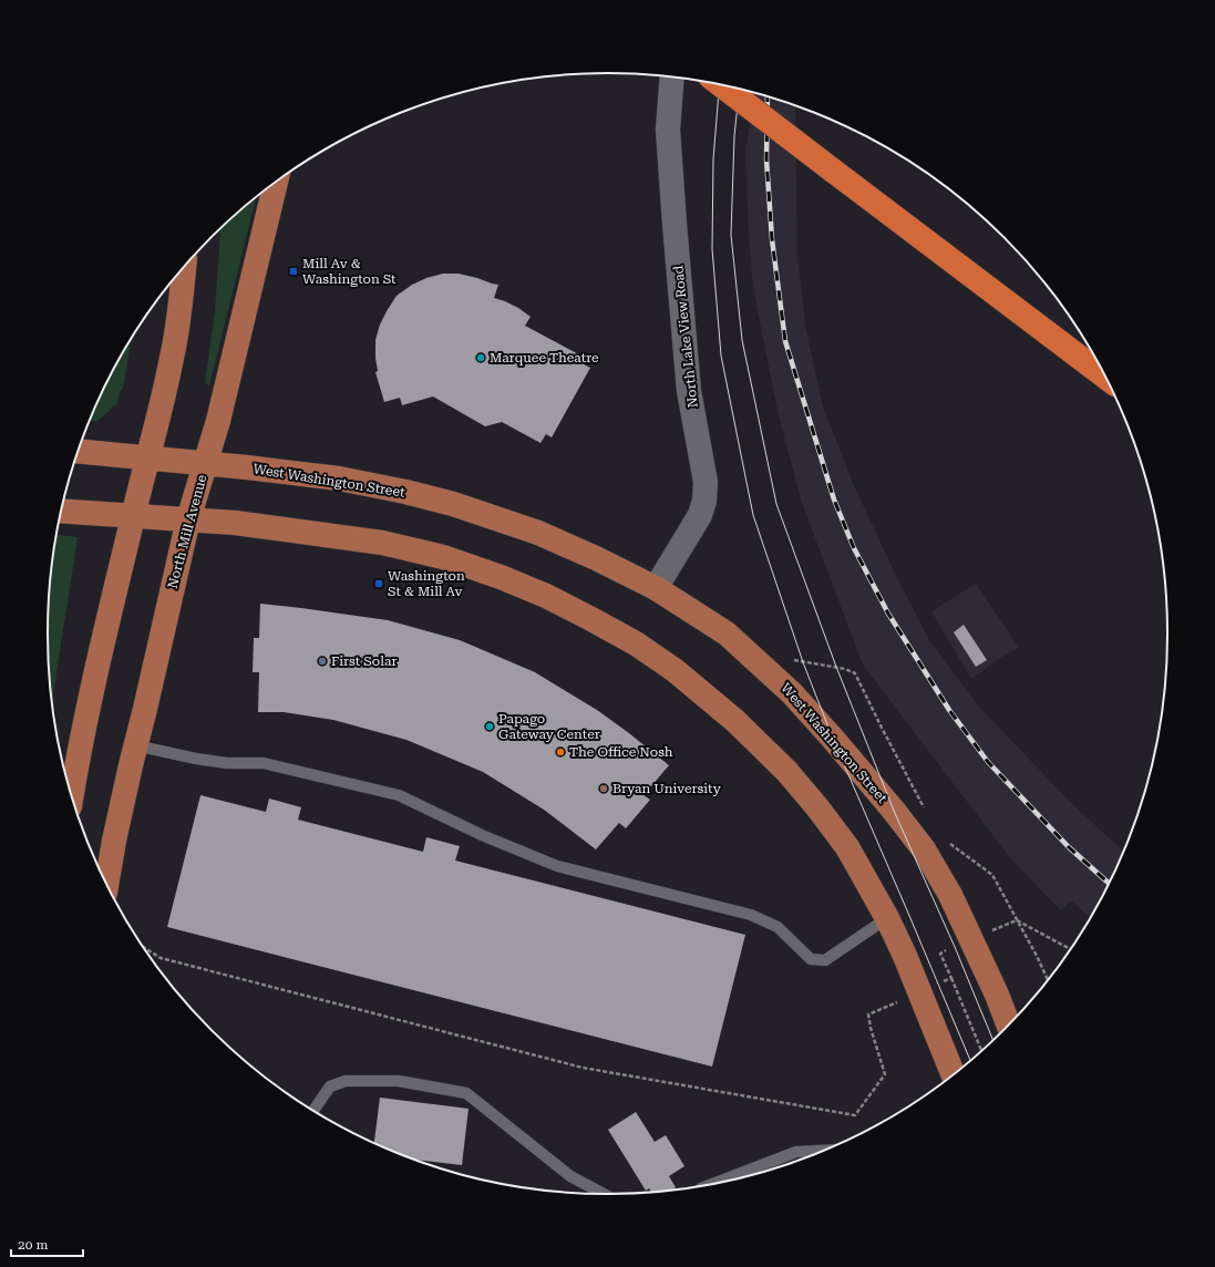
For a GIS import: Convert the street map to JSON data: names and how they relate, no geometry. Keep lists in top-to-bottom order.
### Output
{
  "streets": {
    "main road": ["West Washington Street", "North Mill Avenue"],
    "street": ["North Lake View Road"]
  },
  "crossings": [
    ["North Lake View Road", "West Washington Street"],
    ["West Washington Street", "North Mill Avenue"]
  ],
  "places": {
    "transit": ["Mill Av & Washington St", "Washington St & Mill Av"],
    "other": [
      "Marquee Theatre",
      "First Solar",
      "Papago Gateway Center",
      "The Office Nosh",
      "Bryan University"
    ]
  },
  "scale_bar": "20 m"
}
